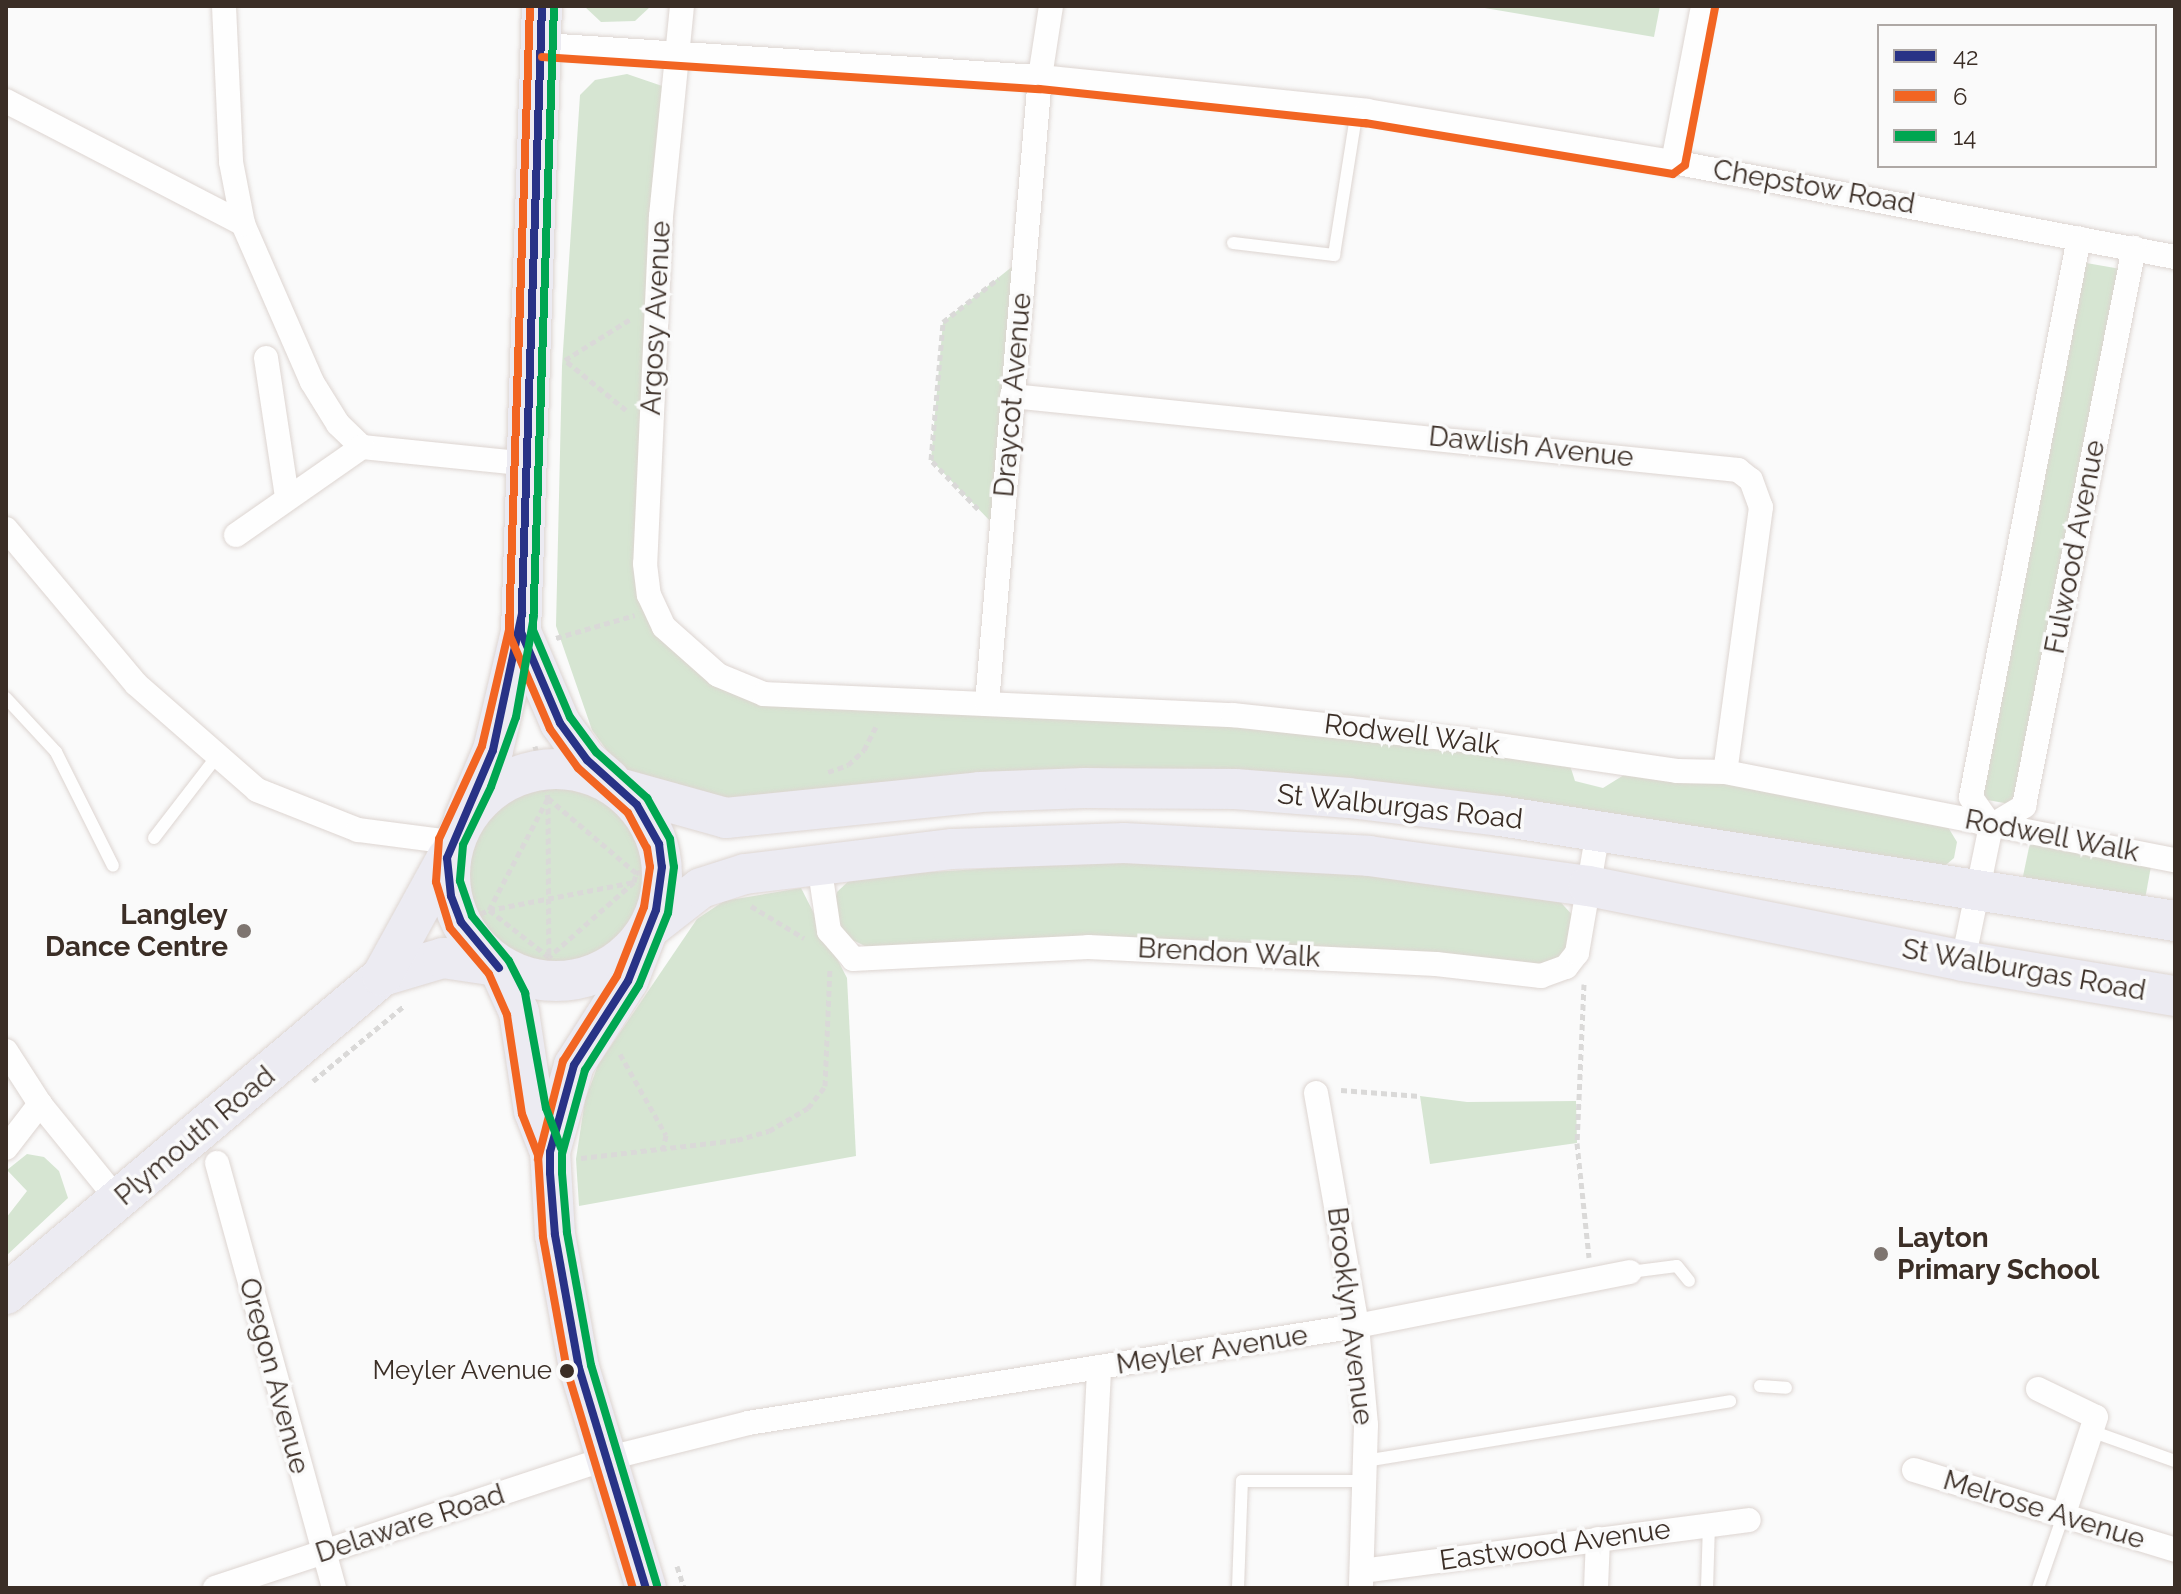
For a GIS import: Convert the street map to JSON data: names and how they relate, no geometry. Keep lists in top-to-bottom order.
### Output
{
  "streets": {
    "main road": ["St Walburgas Road", "Plymouth Road"],
    "street": [
      "Chepstow Road",
      "Argosy Avenue",
      "Draycot Avenue",
      "Dawlish Avenue",
      "Fulwood Avenue",
      "Rodwell Walk",
      "Brendon Walk",
      "Brooklyn Avenue",
      "Meyler Avenue",
      "Oregon Avenue",
      "Melrose Avenue",
      "Delaware Road",
      "Eastwood Avenue"
    ]
  },
  "crossings": [
    ["Chepstow Road", "Argosy Avenue"],
    ["Chepstow Road", "Draycot Avenue"],
    ["Chepstow Road", "Fulwood Avenue"],
    ["Argosy Avenue", "Rodwell Walk"],
    ["Draycot Avenue", "Dawlish Avenue"],
    ["Draycot Avenue", "Rodwell Walk"],
    ["Dawlish Avenue", "Rodwell Walk"],
    ["Fulwood Avenue", "Rodwell Walk"],
    ["St Walburgas Road", "Plymouth Road"],
    ["Brooklyn Avenue", "Meyler Avenue"],
    ["Brooklyn Avenue", "Eastwood Avenue"],
    ["Meyler Avenue", "Delaware Road"],
    ["Oregon Avenue", "Delaware Road"]
  ],
  "places": ["Langley Dance Centre", "Layton Primary School", "Meyler Avenue"],
  "lines": ["transit line 42", "transit line 6", "transit line 14"],
  "legend": ["42", "6", "14"]
}
